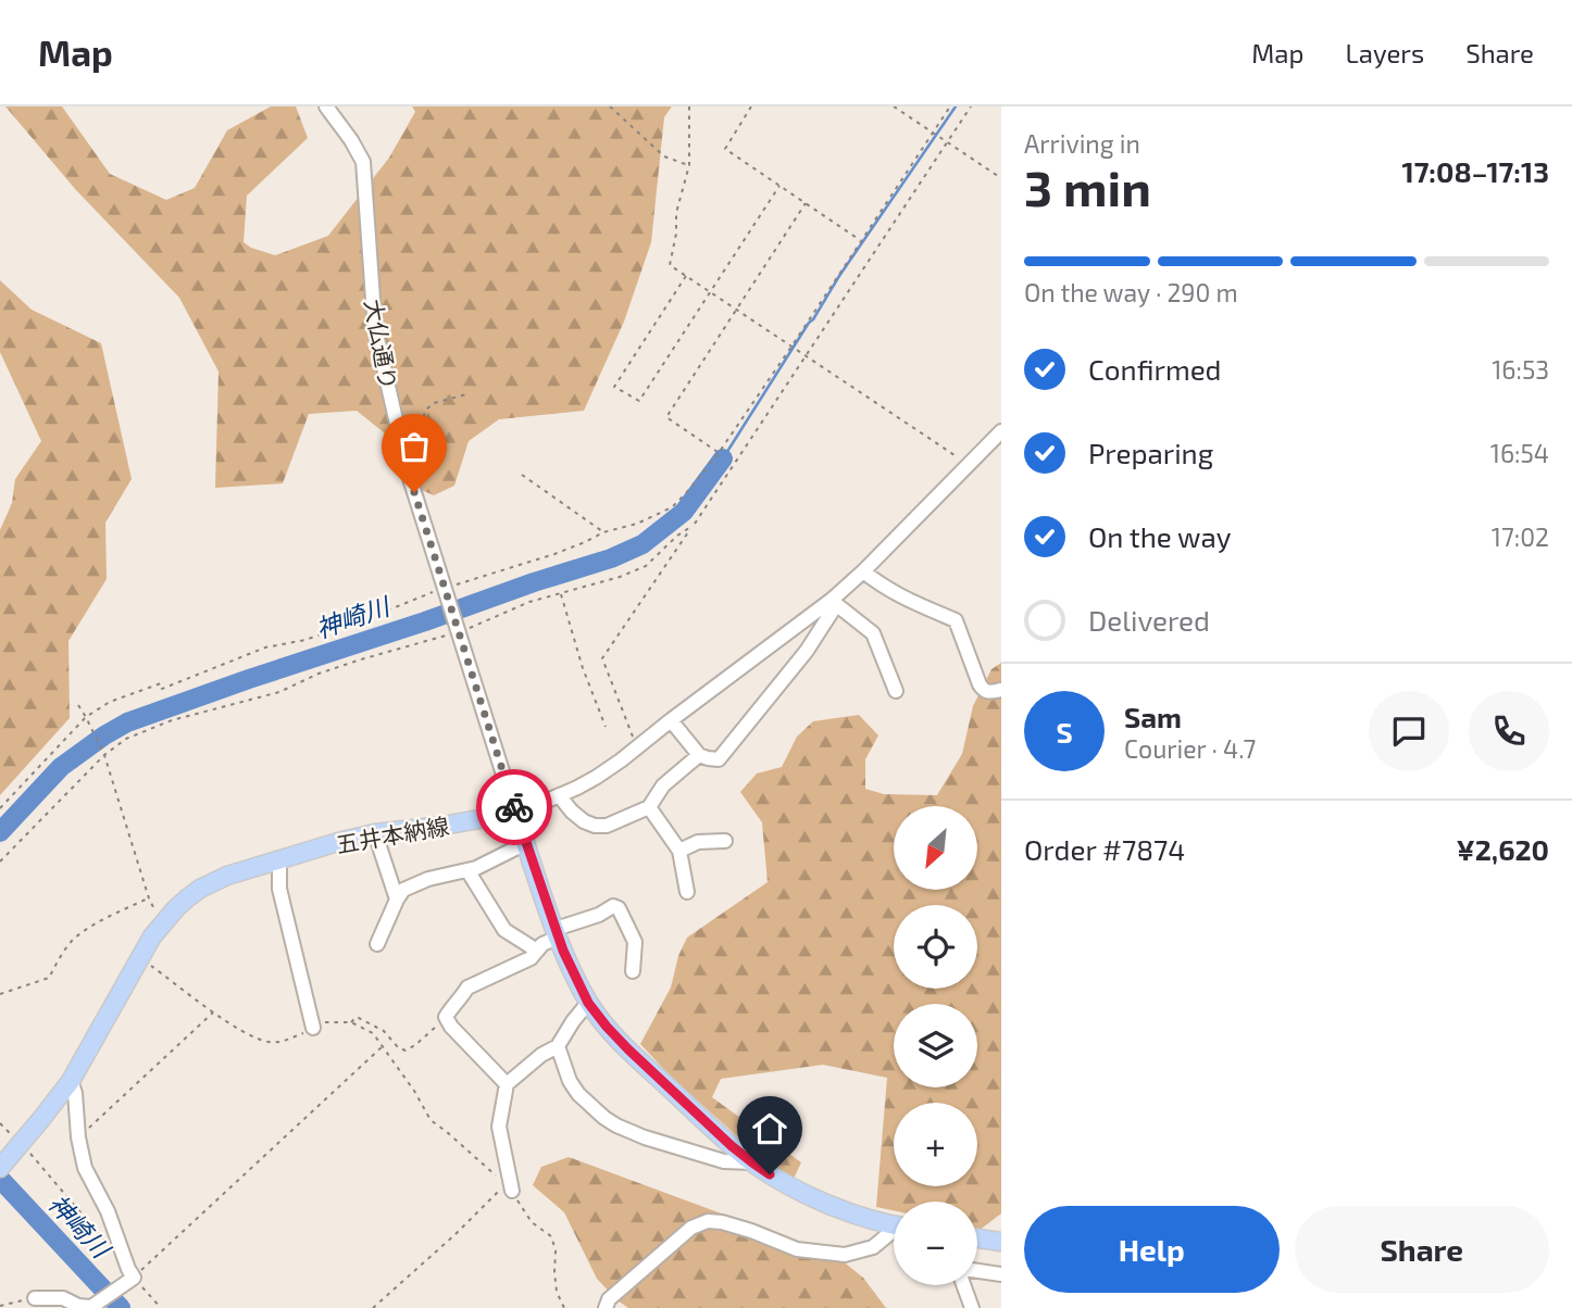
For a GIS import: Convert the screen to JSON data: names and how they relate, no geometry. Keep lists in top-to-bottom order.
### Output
{
  "streets": {
    "main road": ["五井本納線"],
    "street": ["大仏通り"]
  },
  "crossings": [
    ["大仏通り", "五井本納線"]
  ],
  "water": ["神崎川"],
  "north": "bottom left",
  "page": {
    "header": "Map",
    "nav": ["Map", "Layers", "Share"],
    "heading": ["3 min", "Arriving in", "17:08–17:13"],
    "panel": [
      "Sam",
      "Courier · 4.7",
      "Order #7874",
      "¥2,620"
    ],
    "bar": "On the way · 290 m",
    "list": [
      ["Confirmed", "16:53"],
      ["Preparing", "16:54"],
      ["On the way", "17:02"],
      "Delivered"
    ],
    "round": "S",
    "map_buttons": ["+", "−"],
    "buttons": ["Help", "Share"]
  }
}
